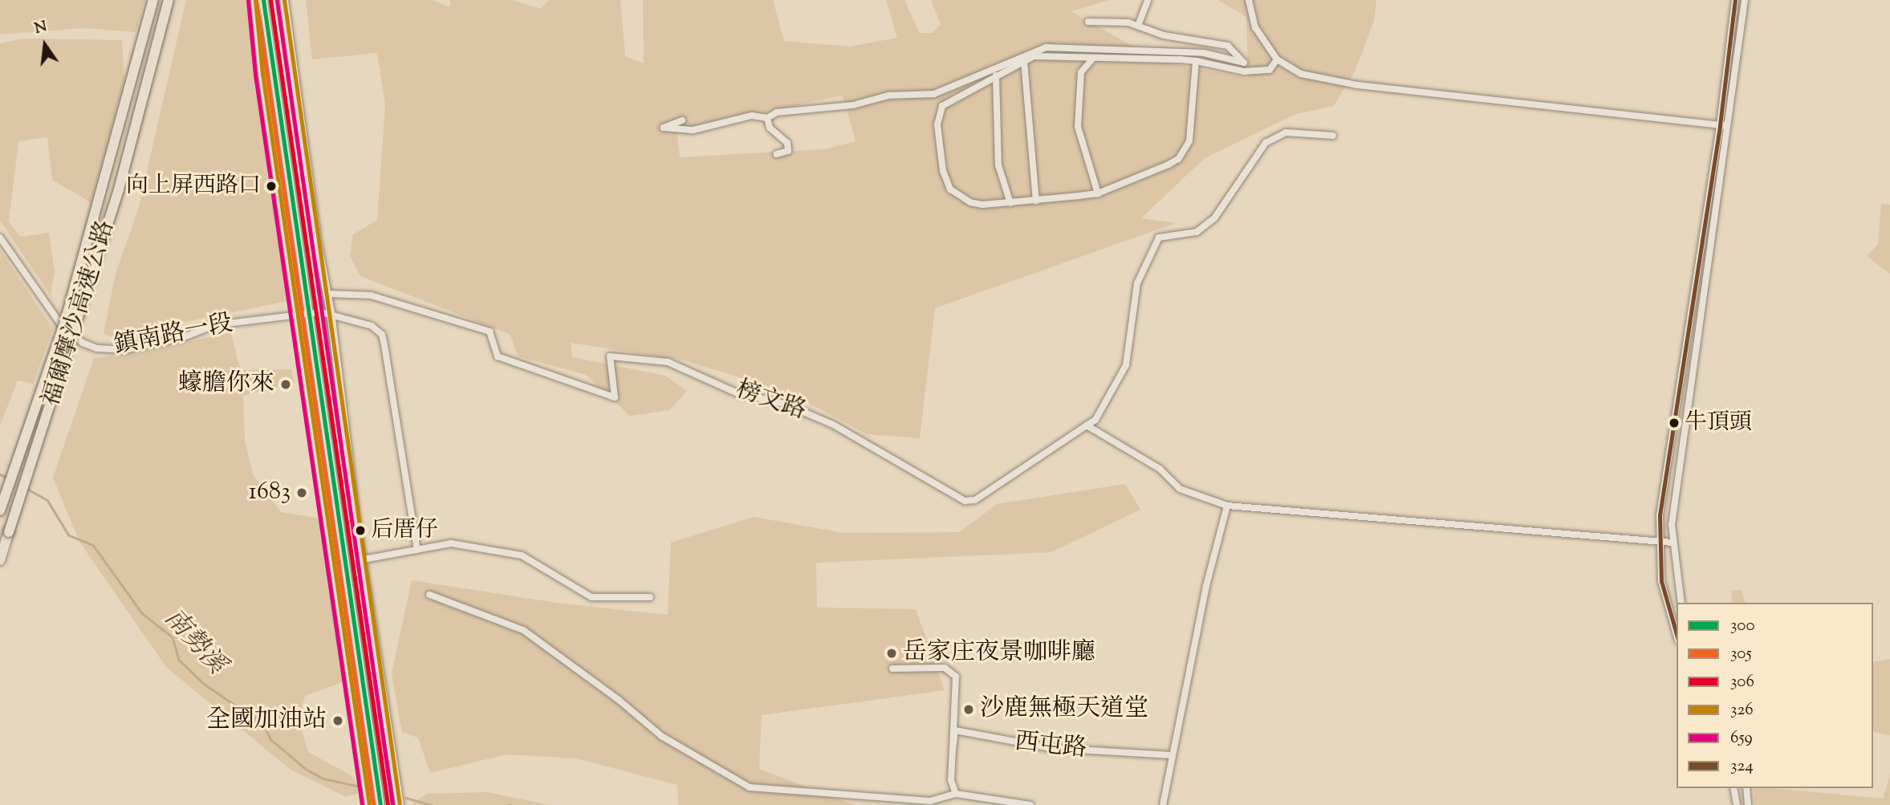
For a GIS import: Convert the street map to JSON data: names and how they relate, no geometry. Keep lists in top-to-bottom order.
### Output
{
  "streets": {
    "highway": ["福爾摩沙高速公路"],
    "street": ["鎮南路一段", "榜文路", "西屯路"]
  },
  "water": ["南勢溪"],
  "places": [
    "向上屏西路口",
    "蠔膽你來",
    "牛頂頭",
    "1683",
    "后厝仔",
    "岳家庄夜景咖啡廳",
    "沙鹿無極天道堂",
    "全國加油站"
  ],
  "lines": [
    "transit line 300",
    "transit line 306",
    "transit line 326",
    "transit line 324",
    "transit line 305",
    "transit line 659"
  ],
  "legend": [
    "300",
    "305",
    "306",
    "326",
    "659",
    "324"
  ],
  "north": "top"
}
